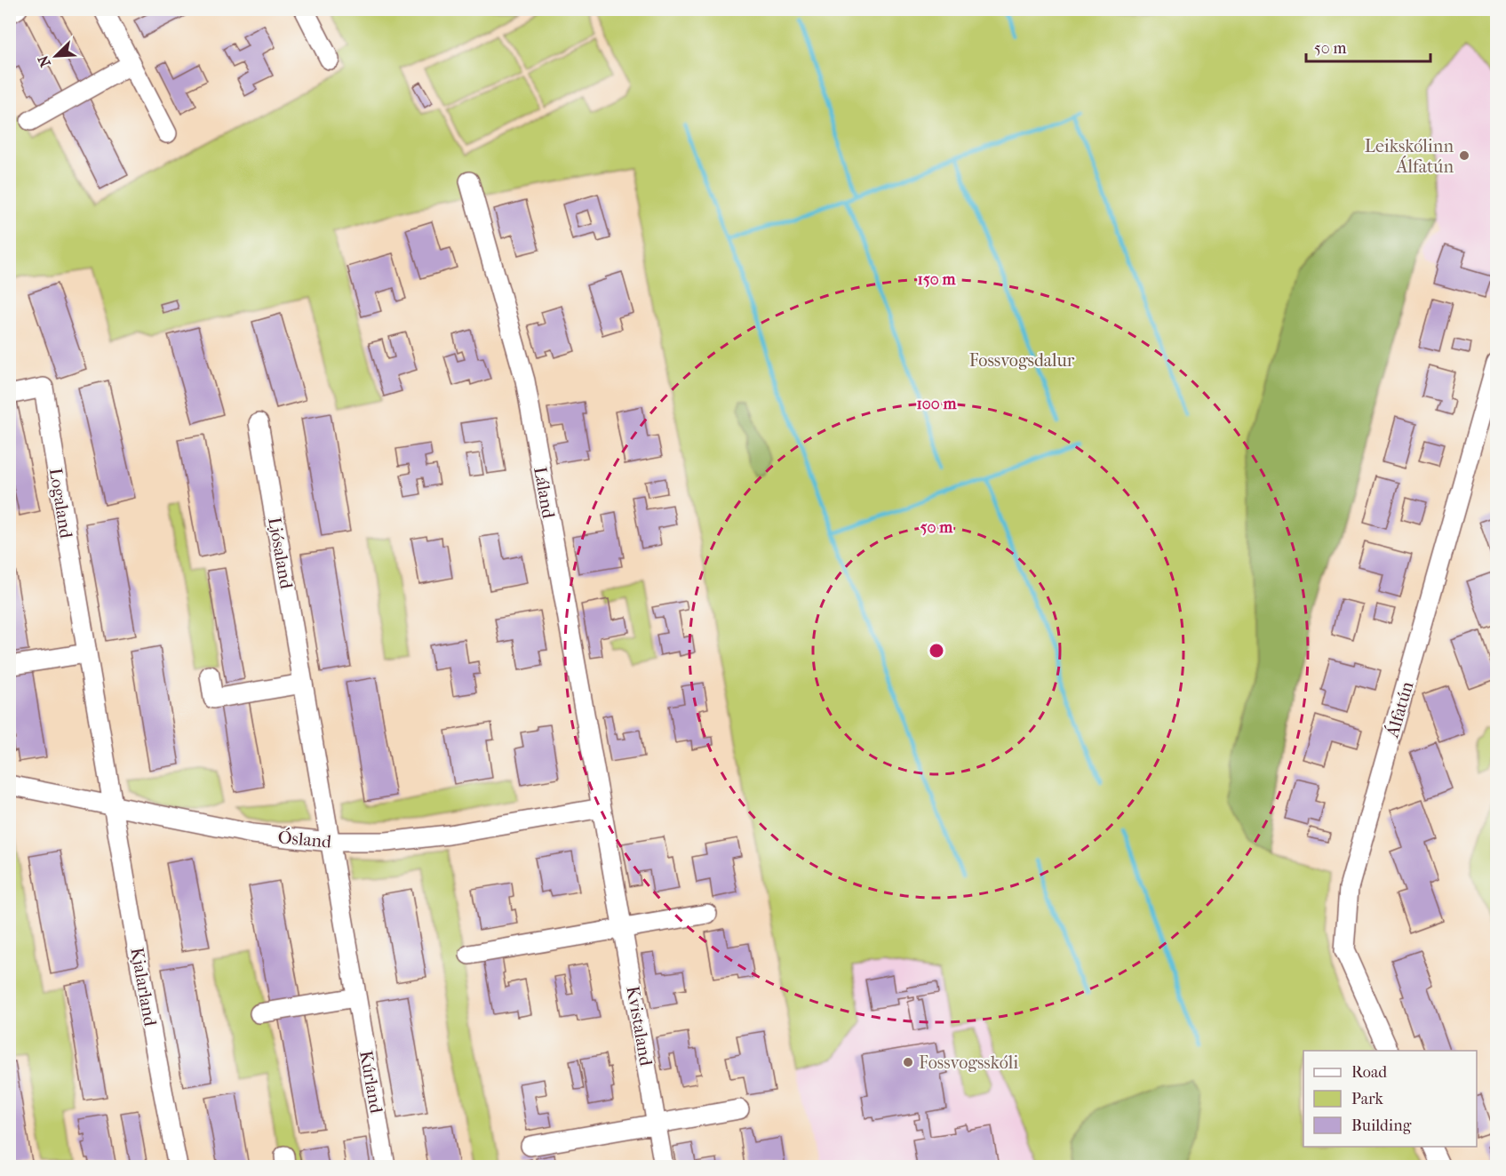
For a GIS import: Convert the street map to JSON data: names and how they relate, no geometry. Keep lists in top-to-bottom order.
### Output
{
  "streets": {
    "street": [
      "Láland",
      "Logaland",
      "Ljósaland",
      "Álfatún",
      "Ósland",
      "Kjalarland",
      "Kvistaland",
      "Kúrland"
    ]
  },
  "crossings": [
    ["Láland", "Ósland"],
    ["Láland", "Kvistaland"],
    ["Logaland", "Ósland"],
    ["Logaland", "Kjalarland"],
    ["Ljósaland", "Ósland"],
    ["Ljósaland", "Kúrland"],
    ["Ósland", "Kjalarland"],
    ["Ósland", "Kvistaland"],
    ["Ósland", "Kúrland"]
  ],
  "parks": ["Fossvogsdalur"],
  "places": ["Leikskólinn Álfatún", "Fossvogsskóli"],
  "legend": ["Road", "Park", "Building"],
  "scale_bar": "50 m",
  "north": "bottom left",
  "rings": ["150 m", "100 m", "50 m"]
}
